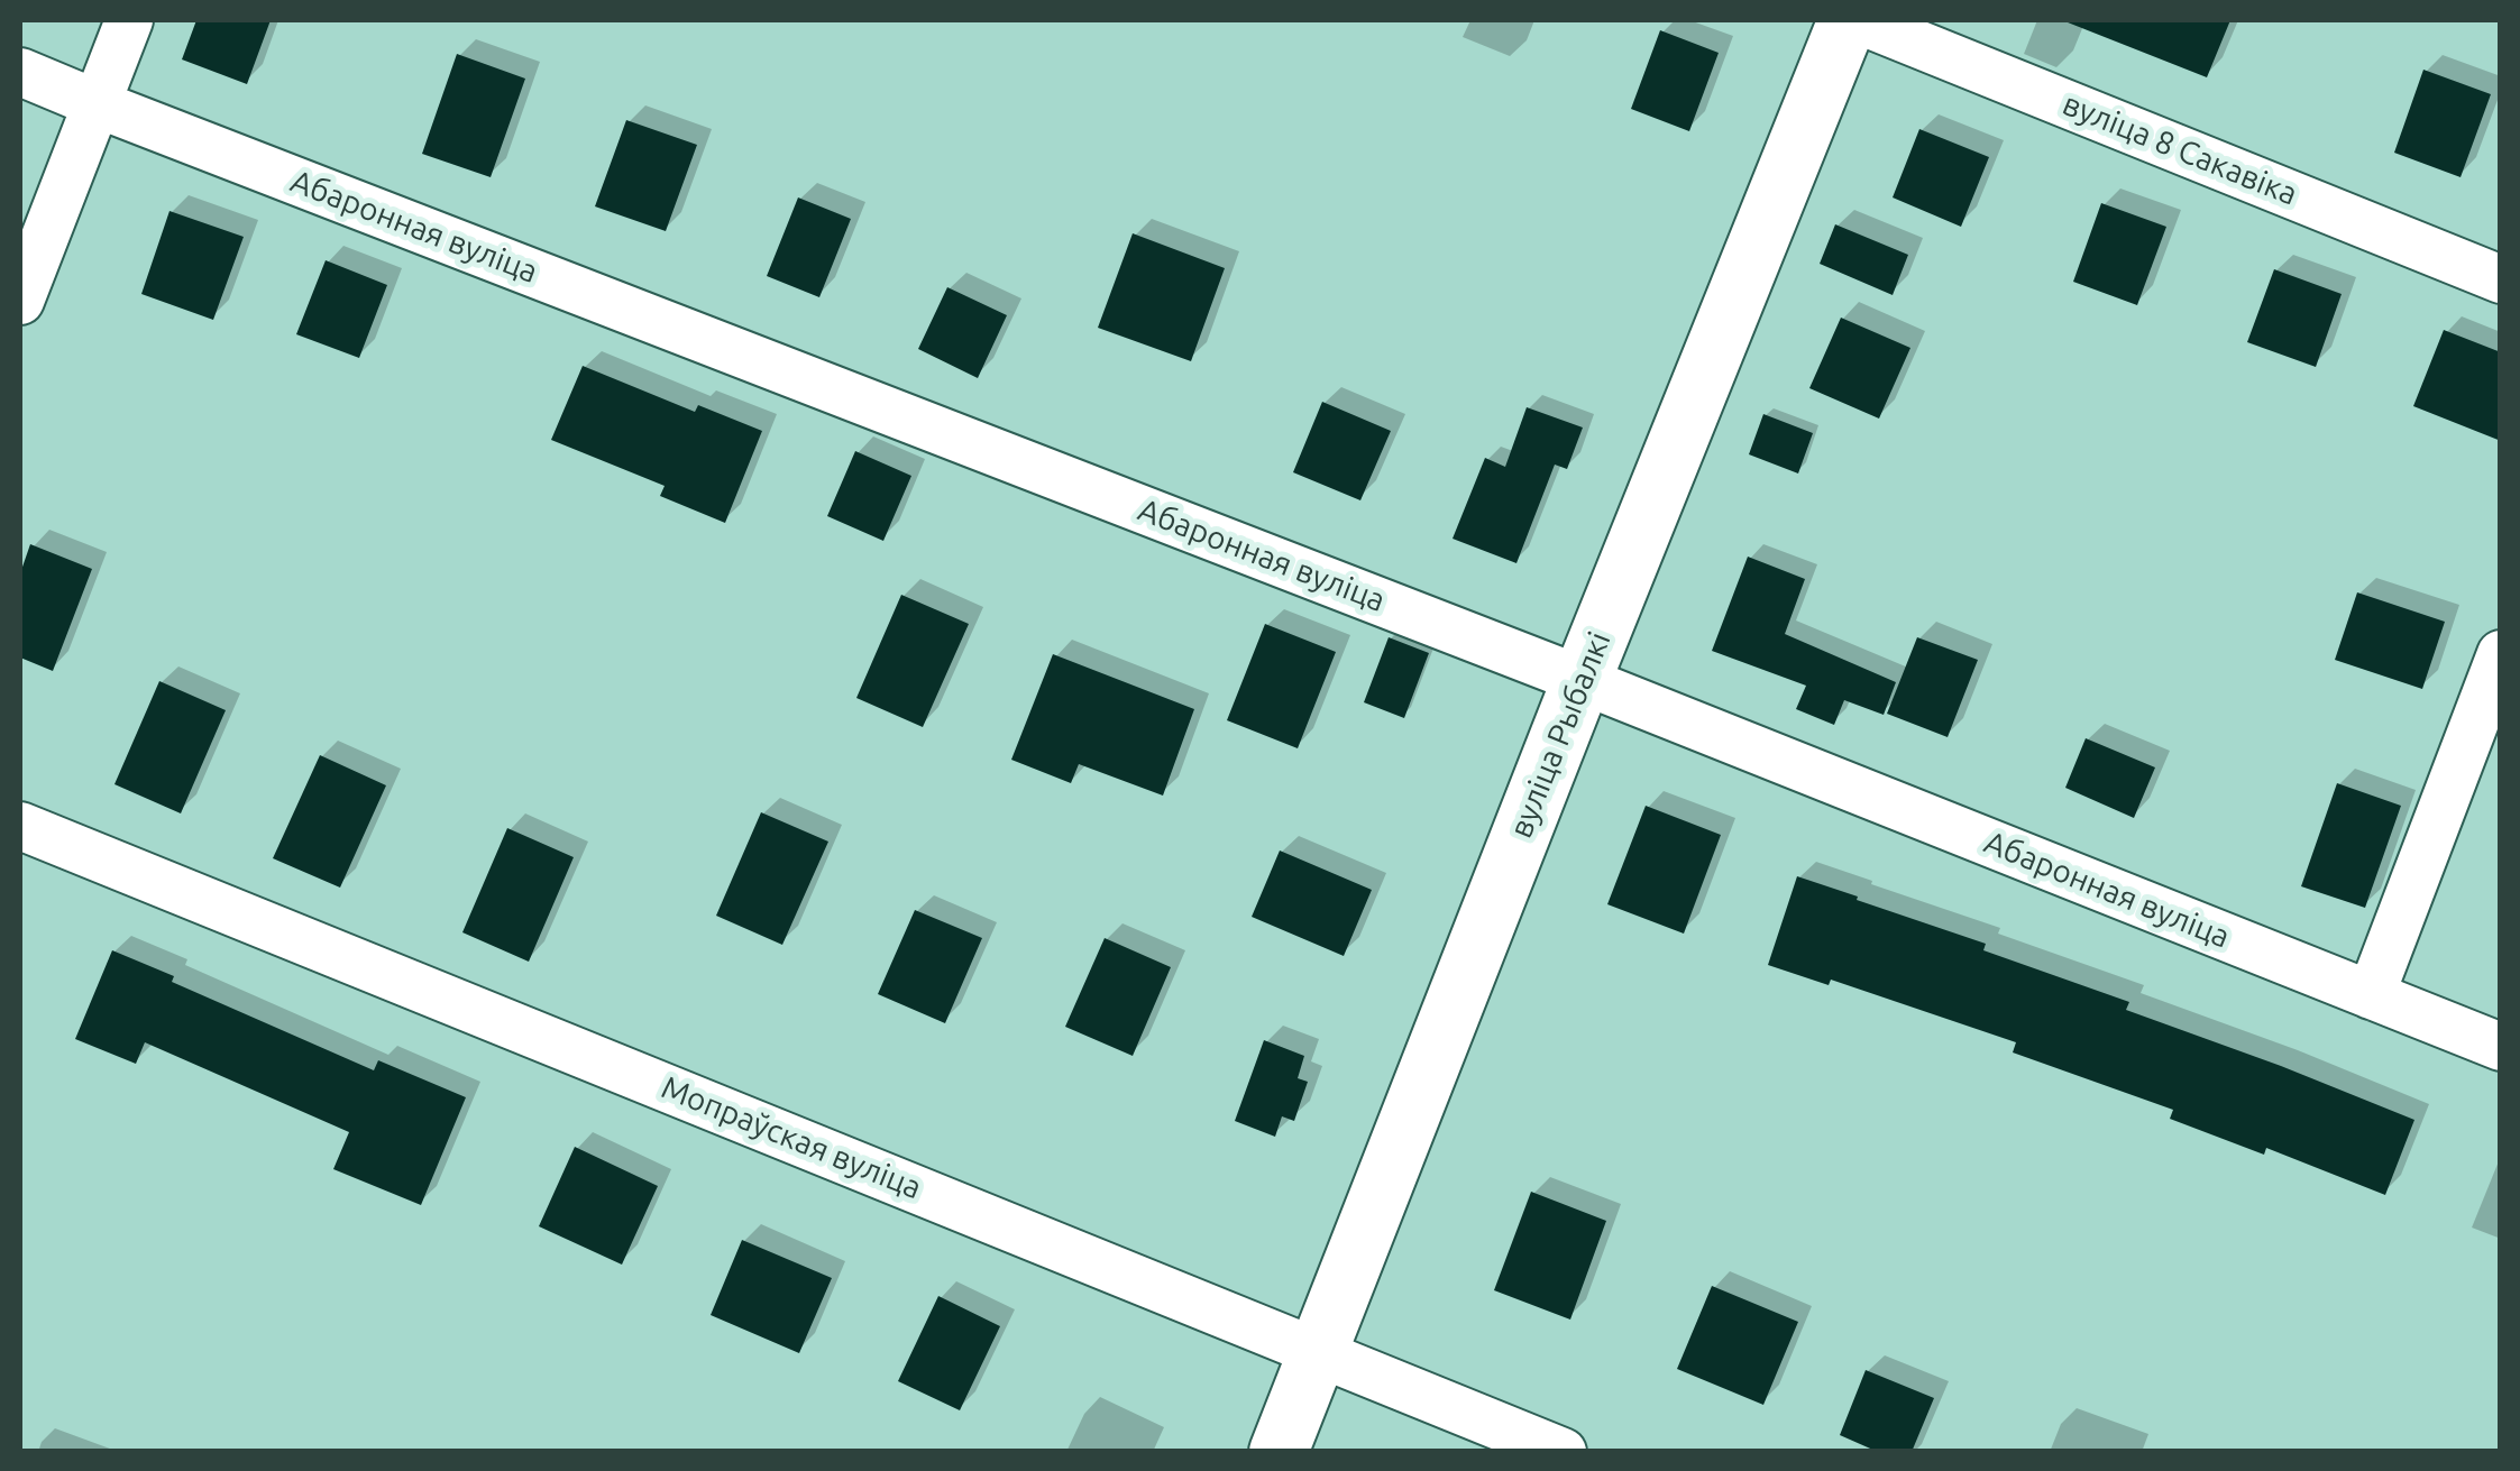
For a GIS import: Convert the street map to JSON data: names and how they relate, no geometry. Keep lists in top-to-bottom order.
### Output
{
  "streets": {
    "street": [
      "вуліца 8 Сакавіка",
      "Абаронная вуліца",
      "вуліца Рыбалкі",
      "Мопраўская вуліца"
    ]
  },
  "crossings": [
    ["Абаронная вуліца", "вуліца Рыбалкі"],
    ["вуліца Рыбалкі", "Мопраўская вуліца"]
  ]
}
